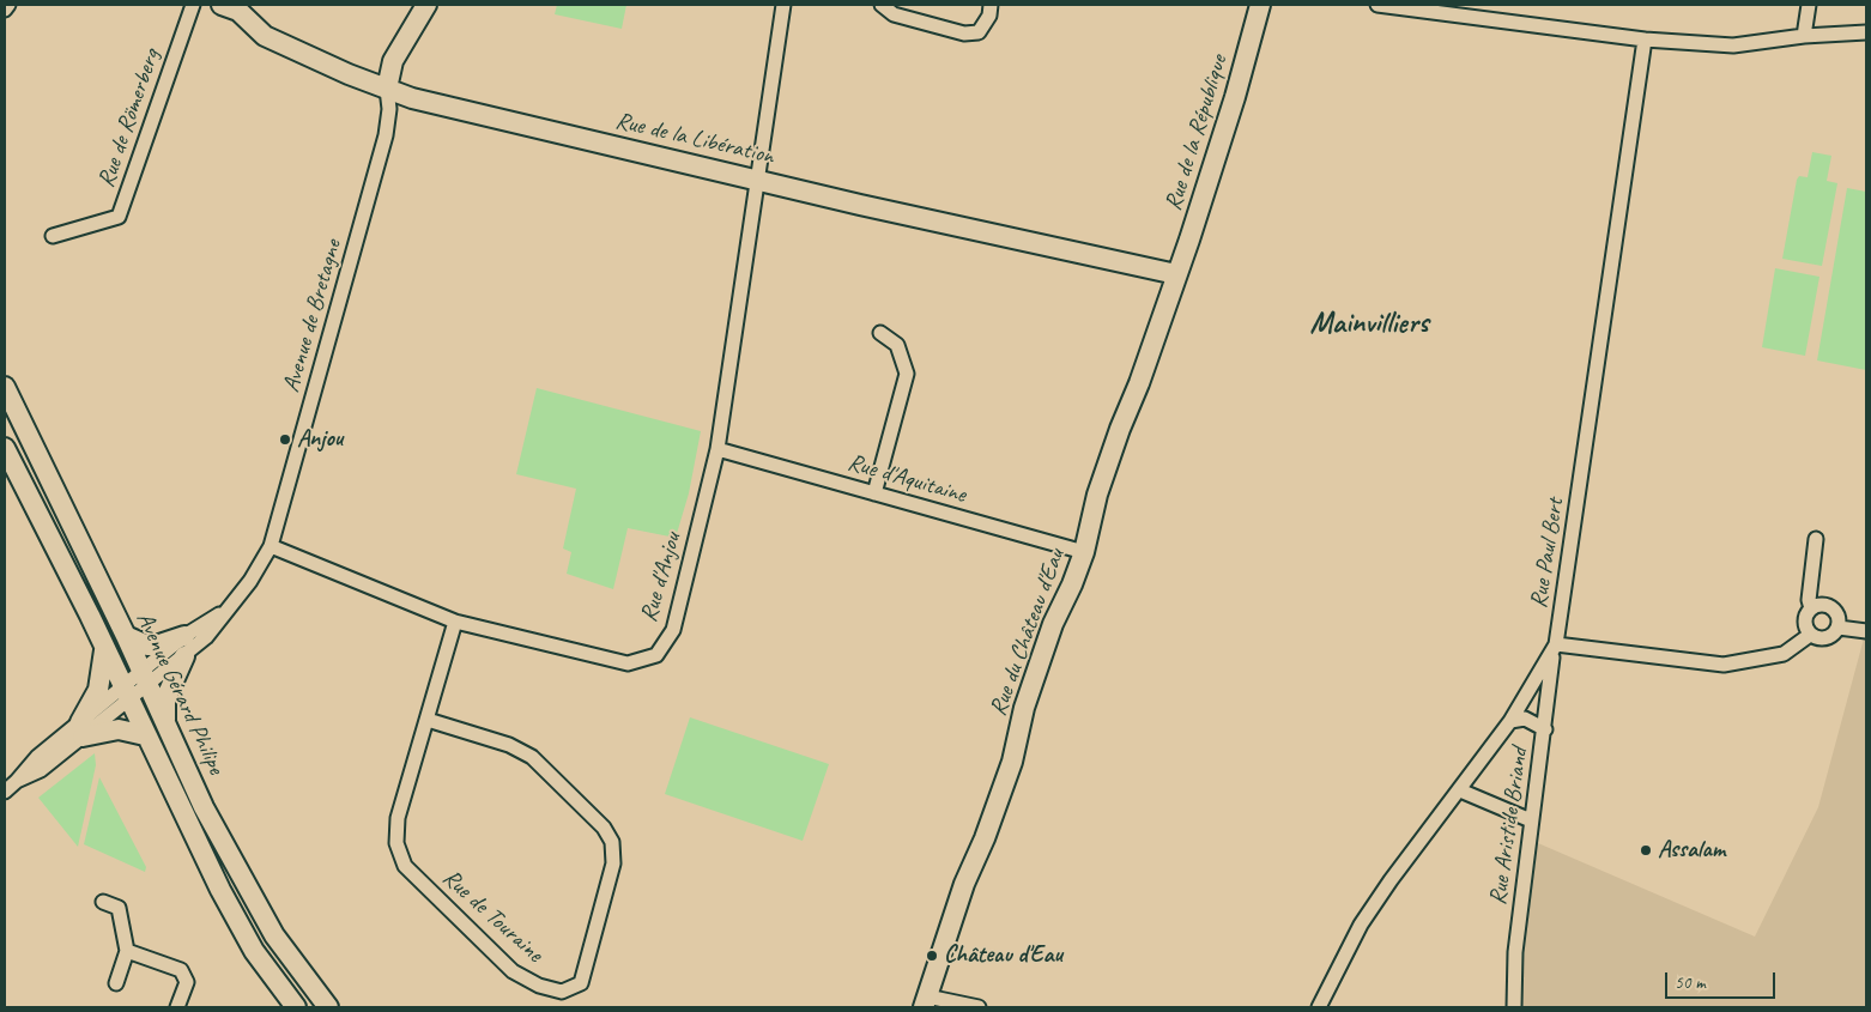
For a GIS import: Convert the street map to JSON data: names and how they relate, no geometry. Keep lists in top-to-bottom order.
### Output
{
  "streets": {
    "street": [
      "Rue de Römerberg",
      "Rue de la République",
      "Rue de la Libération",
      "Avenue de Bretagne",
      "Rue d'Aquitaine",
      "Rue Paul Bert",
      "Rue d'Anjou",
      "Rue du Château d'Eau",
      "Avenue Gérard Philipe",
      "Rue Aristide Briand",
      "Rue de Touraine"
    ]
  },
  "crossings": [
    ["Rue de la République", "Rue de la Libération"],
    ["Rue de la République", "Rue du Château d'Eau"],
    ["Rue de la Libération", "Avenue de Bretagne"],
    ["Rue de la Libération", "Rue d'Anjou"],
    ["Rue de la Libération", "Rue du Château d'Eau"],
    ["Avenue de Bretagne", "Rue d'Anjou"],
    ["Avenue de Bretagne", "Avenue Gérard Philipe"],
    ["Rue d'Aquitaine", "Rue d'Anjou"],
    ["Rue d'Aquitaine", "Rue du Château d'Eau"],
    ["Rue Paul Bert", "Rue Aristide Briand"],
    ["Rue d'Anjou", "Rue de Touraine"]
  ],
  "districts": ["Mainvilliers"],
  "places": ["Anjou", "Assalam", "Château d'Eau"],
  "scale_bar": "50 m"
}
